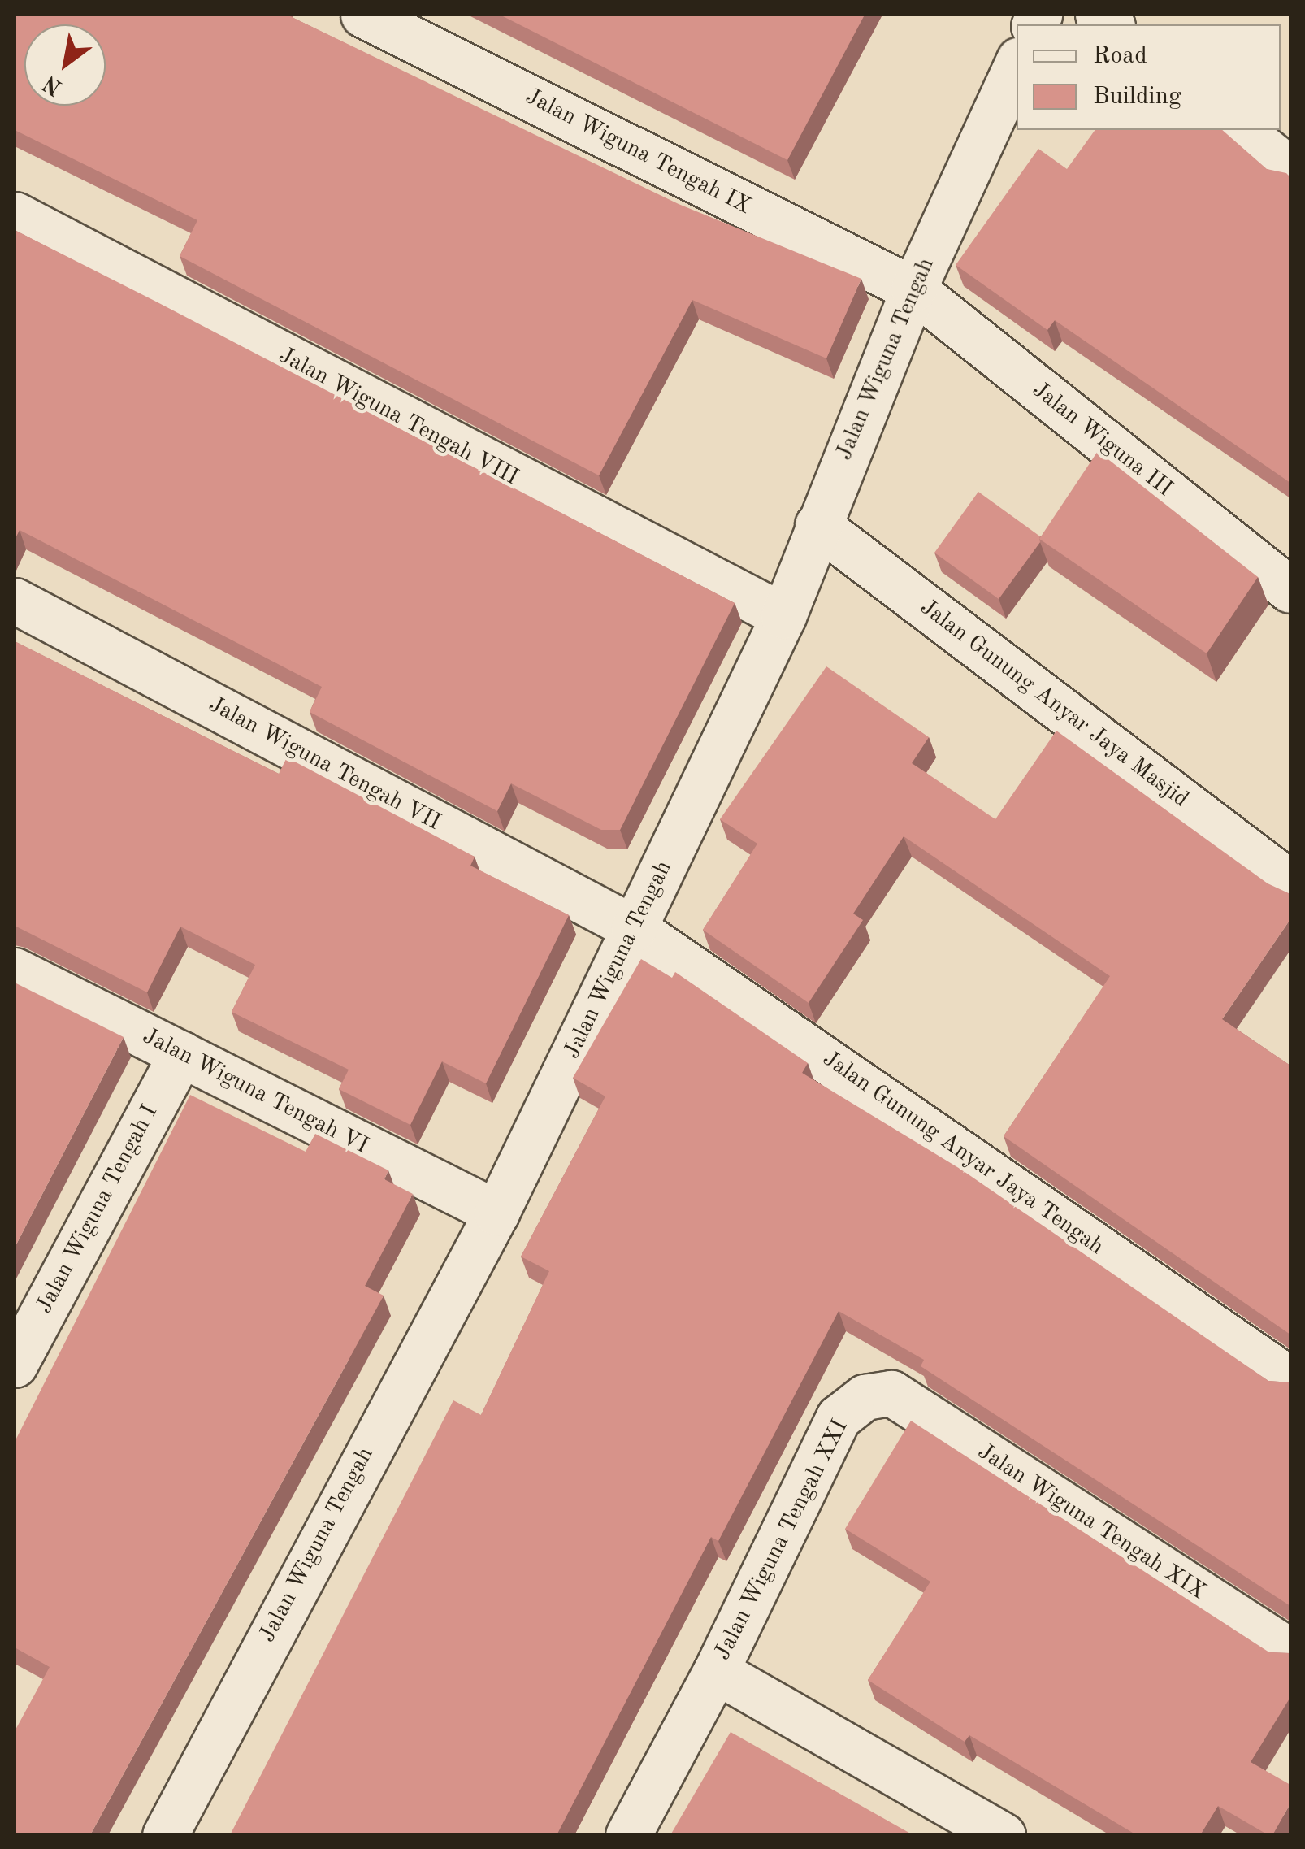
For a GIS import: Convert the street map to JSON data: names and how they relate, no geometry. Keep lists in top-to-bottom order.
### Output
{
  "streets": {
    "street": [
      "Jalan Wiguna Tengah IX",
      "Jalan Wiguna Tengah",
      "Jalan Wiguna Tengah VIII",
      "Jalan Wiguna III",
      "Jalan Gunung Anyar Jaya Masjid",
      "Jalan Wiguna Tengah VII",
      "Jalan Wiguna Tengah VI",
      "Jalan Gunung Anyar Jaya Tengah",
      "Jalan Wiguna Tengah I",
      "Jalan Wiguna Tengah XIX",
      "Jalan Wiguna Tengah XXI"
    ]
  },
  "crossings": [
    ["Jalan Wiguna Tengah IX", "Jalan Wiguna Tengah"],
    ["Jalan Wiguna Tengah IX", "Jalan Wiguna III"],
    ["Jalan Wiguna Tengah", "Jalan Wiguna Tengah VIII"],
    ["Jalan Wiguna Tengah", "Jalan Wiguna III"],
    ["Jalan Wiguna Tengah", "Jalan Gunung Anyar Jaya Masjid"],
    ["Jalan Wiguna Tengah", "Jalan Wiguna Tengah VII"],
    ["Jalan Wiguna Tengah", "Jalan Wiguna Tengah VI"],
    ["Jalan Wiguna Tengah", "Jalan Gunung Anyar Jaya Tengah"],
    ["Jalan Wiguna Tengah VII", "Jalan Gunung Anyar Jaya Tengah"],
    ["Jalan Wiguna Tengah VI", "Jalan Wiguna Tengah I"],
    ["Jalan Wiguna Tengah XIX", "Jalan Wiguna Tengah XXI"]
  ],
  "legend": ["Road", "Building"],
  "north": "bottom left"
}
